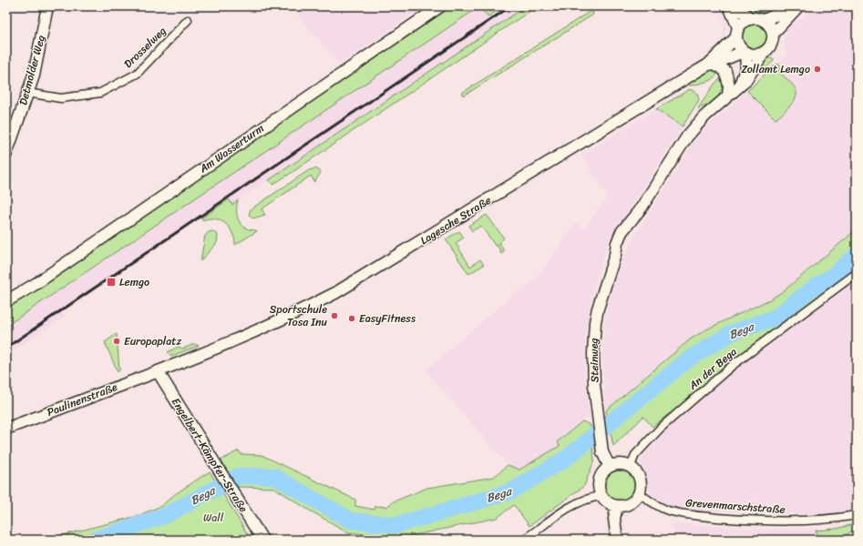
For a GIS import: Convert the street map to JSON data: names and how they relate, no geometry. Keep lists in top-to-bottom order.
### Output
{
  "streets": {
    "street": [
      "Drosselweg",
      "Detmolder Weg",
      "Am Wasserturm",
      "Lagesche Straße",
      "Steinweg",
      "An der Bega",
      "Paulinenstraße",
      "Engelbert-Kämpfer-Straße",
      "Grevenmarschstraße"
    ]
  },
  "crossings": [
    ["Drosselweg", "Detmolder Weg"],
    ["Lagesche Straße", "Steinweg"],
    ["Lagesche Straße", "Paulinenstraße"],
    ["Lagesche Straße", "Engelbert-Kämpfer-Straße"],
    ["Steinweg", "An der Bega"],
    ["Steinweg", "Grevenmarschstraße"],
    ["An der Bega", "Grevenmarschstraße"],
    ["Paulinenstraße", "Engelbert-Kämpfer-Straße"]
  ],
  "water": ["Bega"],
  "parks": ["Wall"],
  "places": {
    "other": [
      "Zollamt Lemgo",
      "Sportschule Tosa Inu",
      "EasyFitness",
      "Europaplatz"
    ],
    "transit": ["Lemgo"]
  }
}
